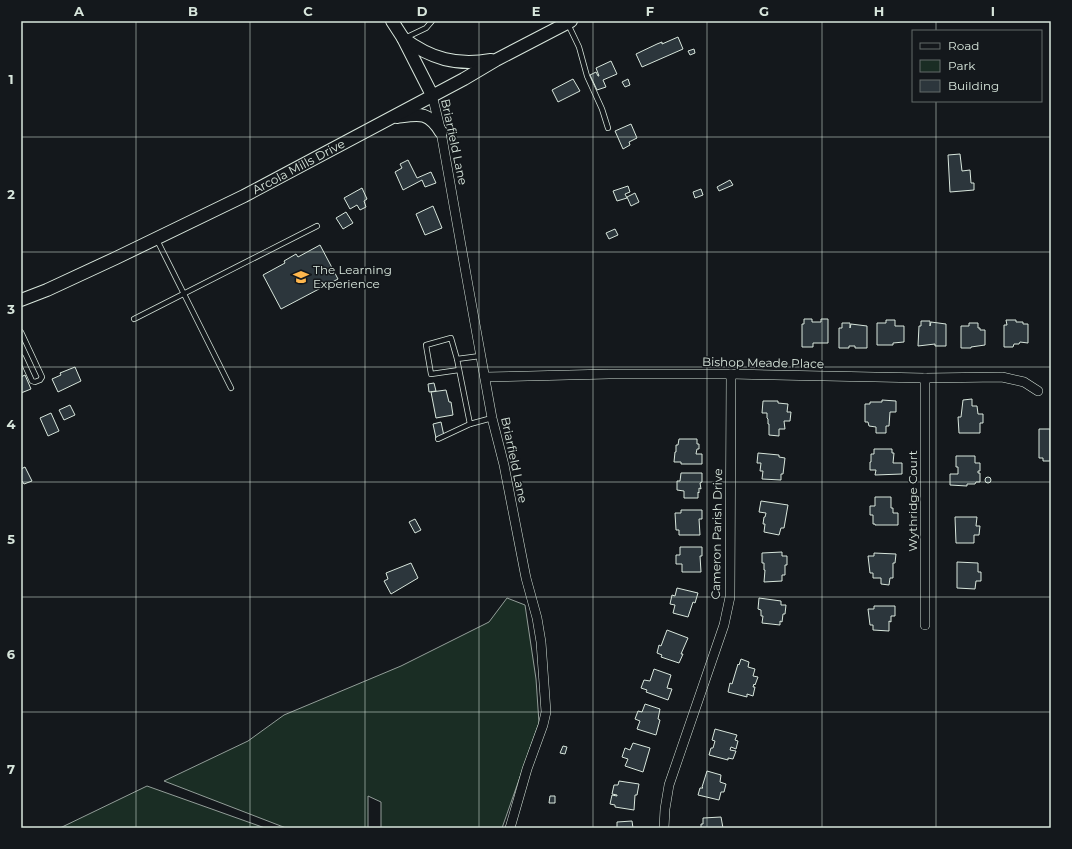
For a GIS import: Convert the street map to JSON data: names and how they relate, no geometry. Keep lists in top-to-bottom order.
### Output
{
  "streets": {
    "street": [
      "Briarfield Lane",
      "Arcola Mills Drive",
      "Bishop Meade Place",
      "Wythridge Court",
      "Cameron Parish Drive"
    ]
  },
  "crossings": [
    ["Briarfield Lane", "Arcola Mills Drive"],
    ["Briarfield Lane", "Bishop Meade Place"],
    ["Bishop Meade Place", "Wythridge Court"],
    ["Bishop Meade Place", "Cameron Parish Drive"]
  ],
  "places": {
    "school or university": ["The Learning Experience"]
  },
  "legend": ["Road", "Park", "Building"],
  "grid": {
    "columns": [
      "A",
      "B",
      "C",
      "D",
      "E",
      "F",
      "G",
      "H",
      "I"
    ],
    "rows": [
      "1",
      "2",
      "3",
      "4",
      "5",
      "6",
      "7"
    ]
  }
}
